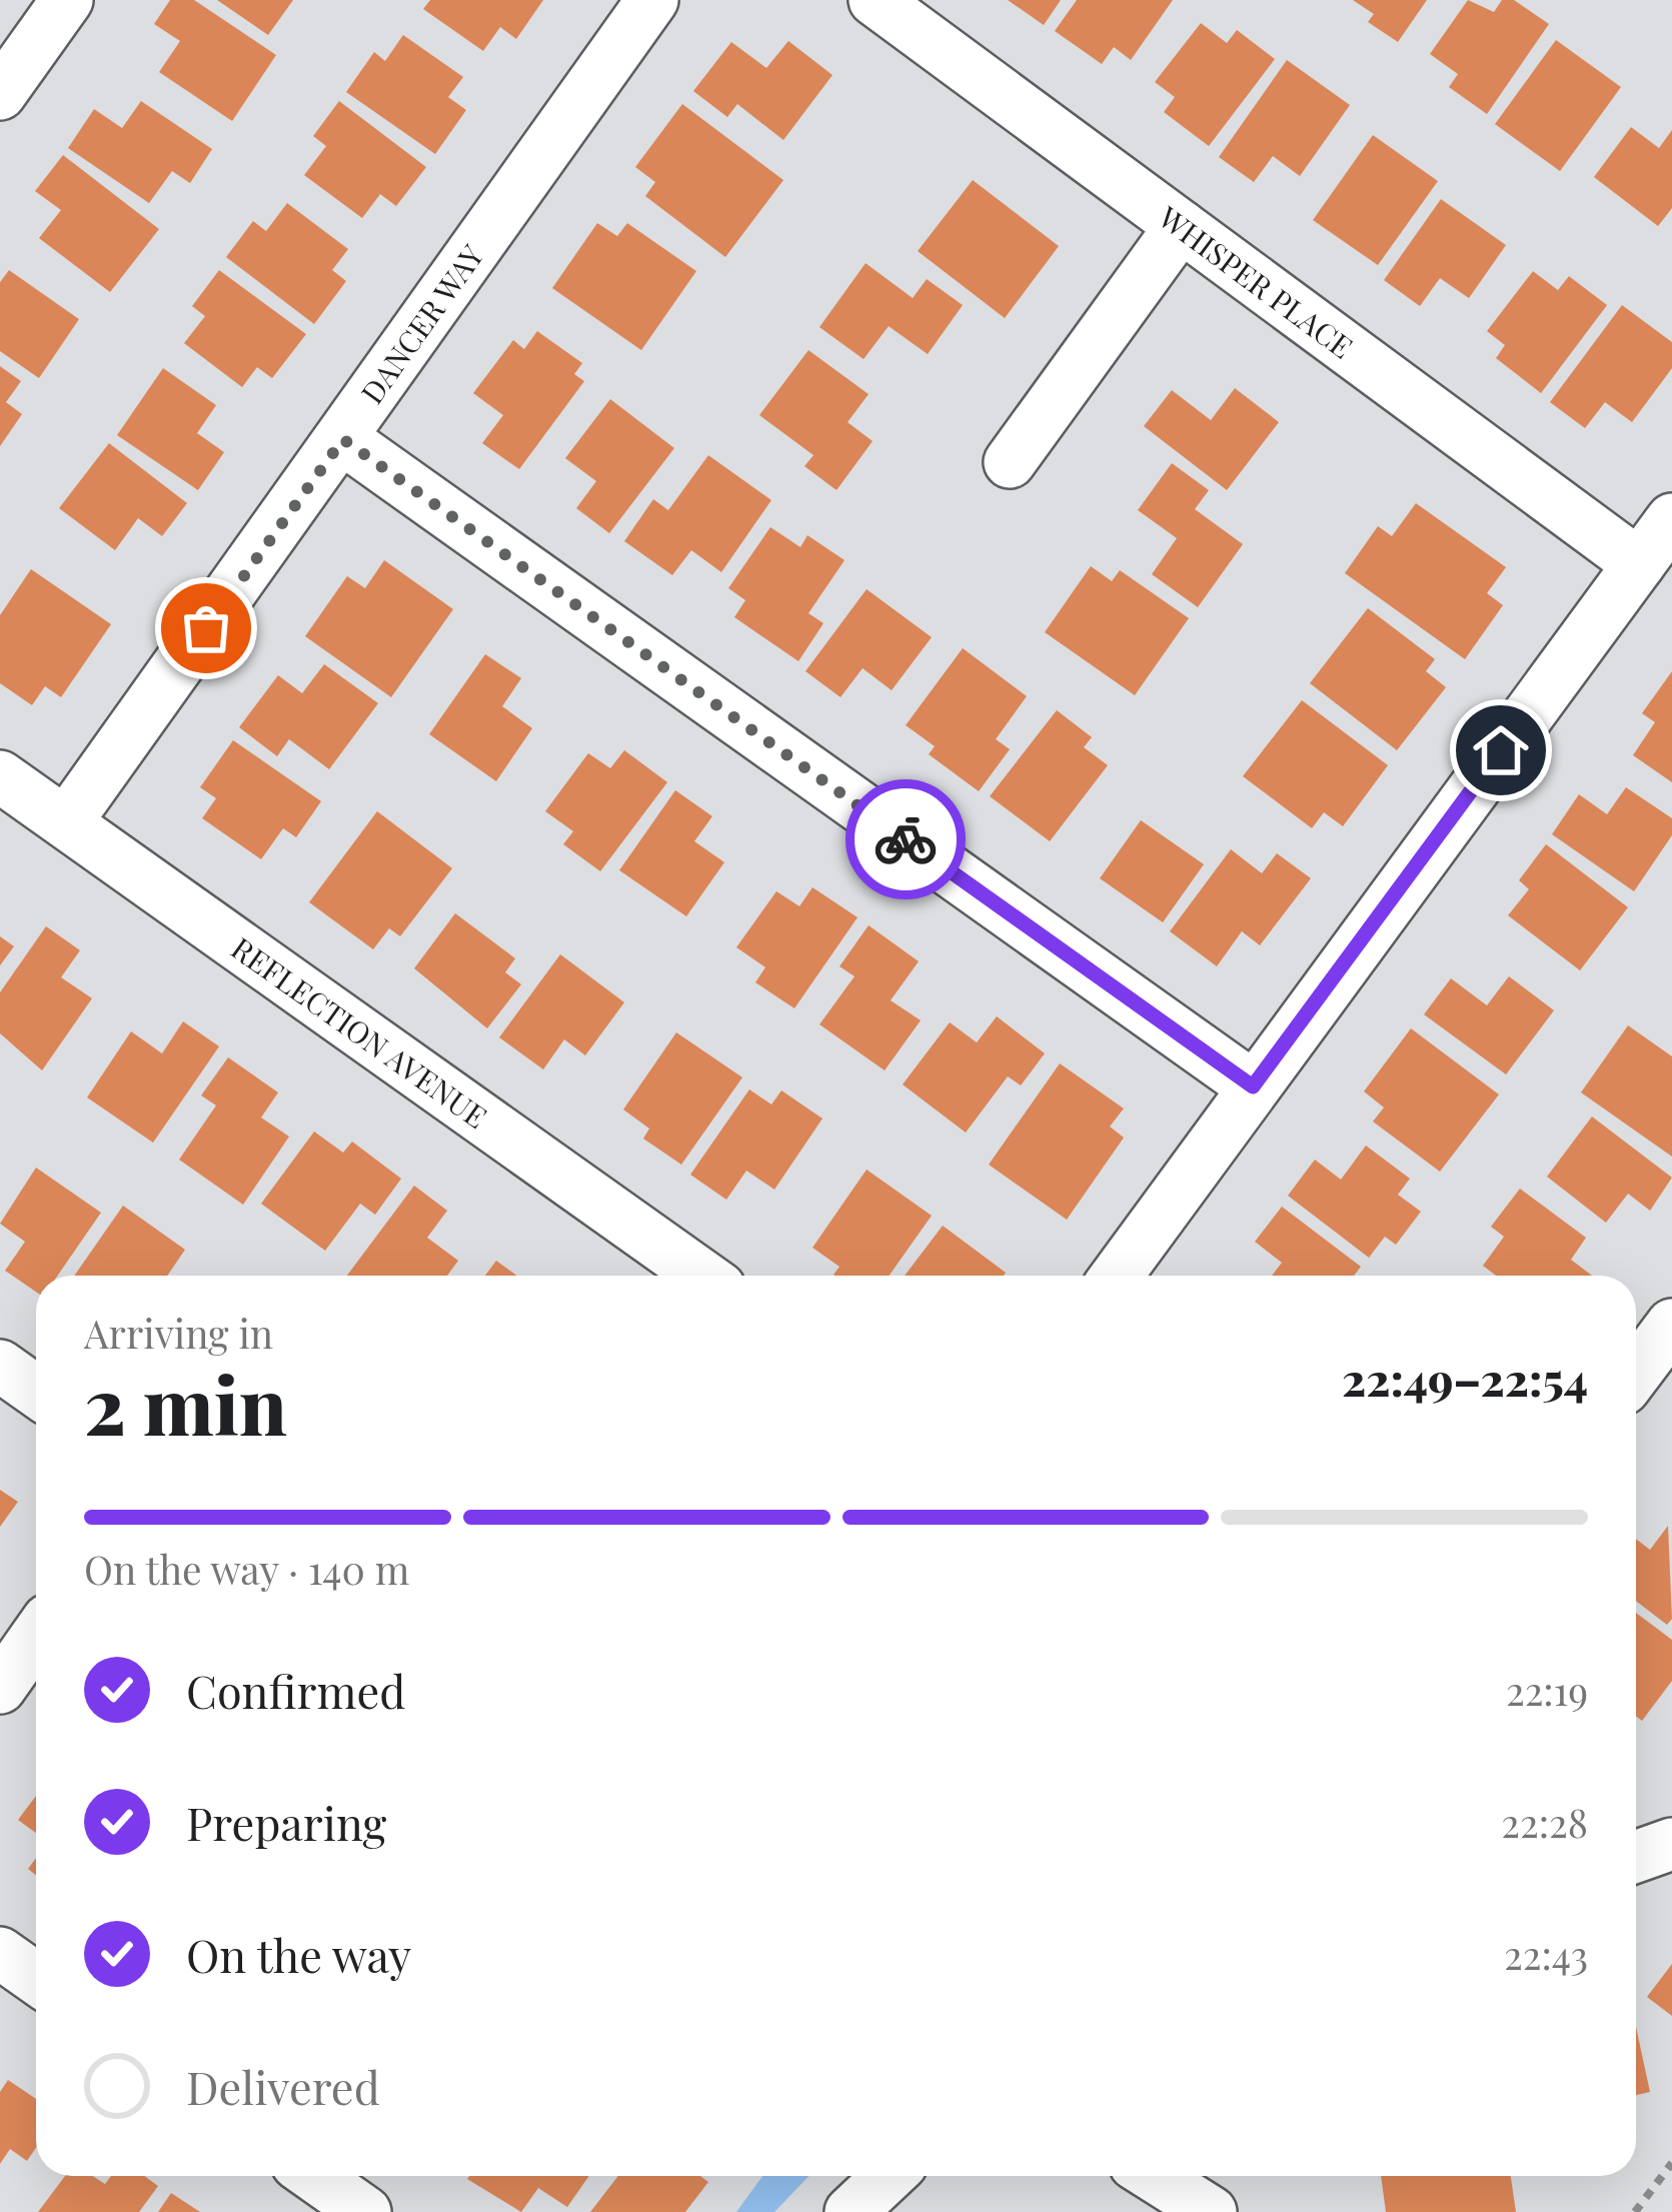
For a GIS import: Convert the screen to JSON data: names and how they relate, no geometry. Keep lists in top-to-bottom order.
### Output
{
  "streets": {
    "street": ["WHISPER PLACE", "DANCER WAY", "REFLECTION AVENUE"]
  },
  "crossings": [
    ["DANCER WAY", "REFLECTION AVENUE"]
  ],
  "page": {
    "heading": ["2 min", "Arriving in", "22:49–22:54"],
    "bar": "On the way · 140 m",
    "list": [
      ["Confirmed", "22:19"],
      ["Preparing", "22:28"],
      ["On the way", "22:43"],
      "Delivered"
    ]
  }
}
